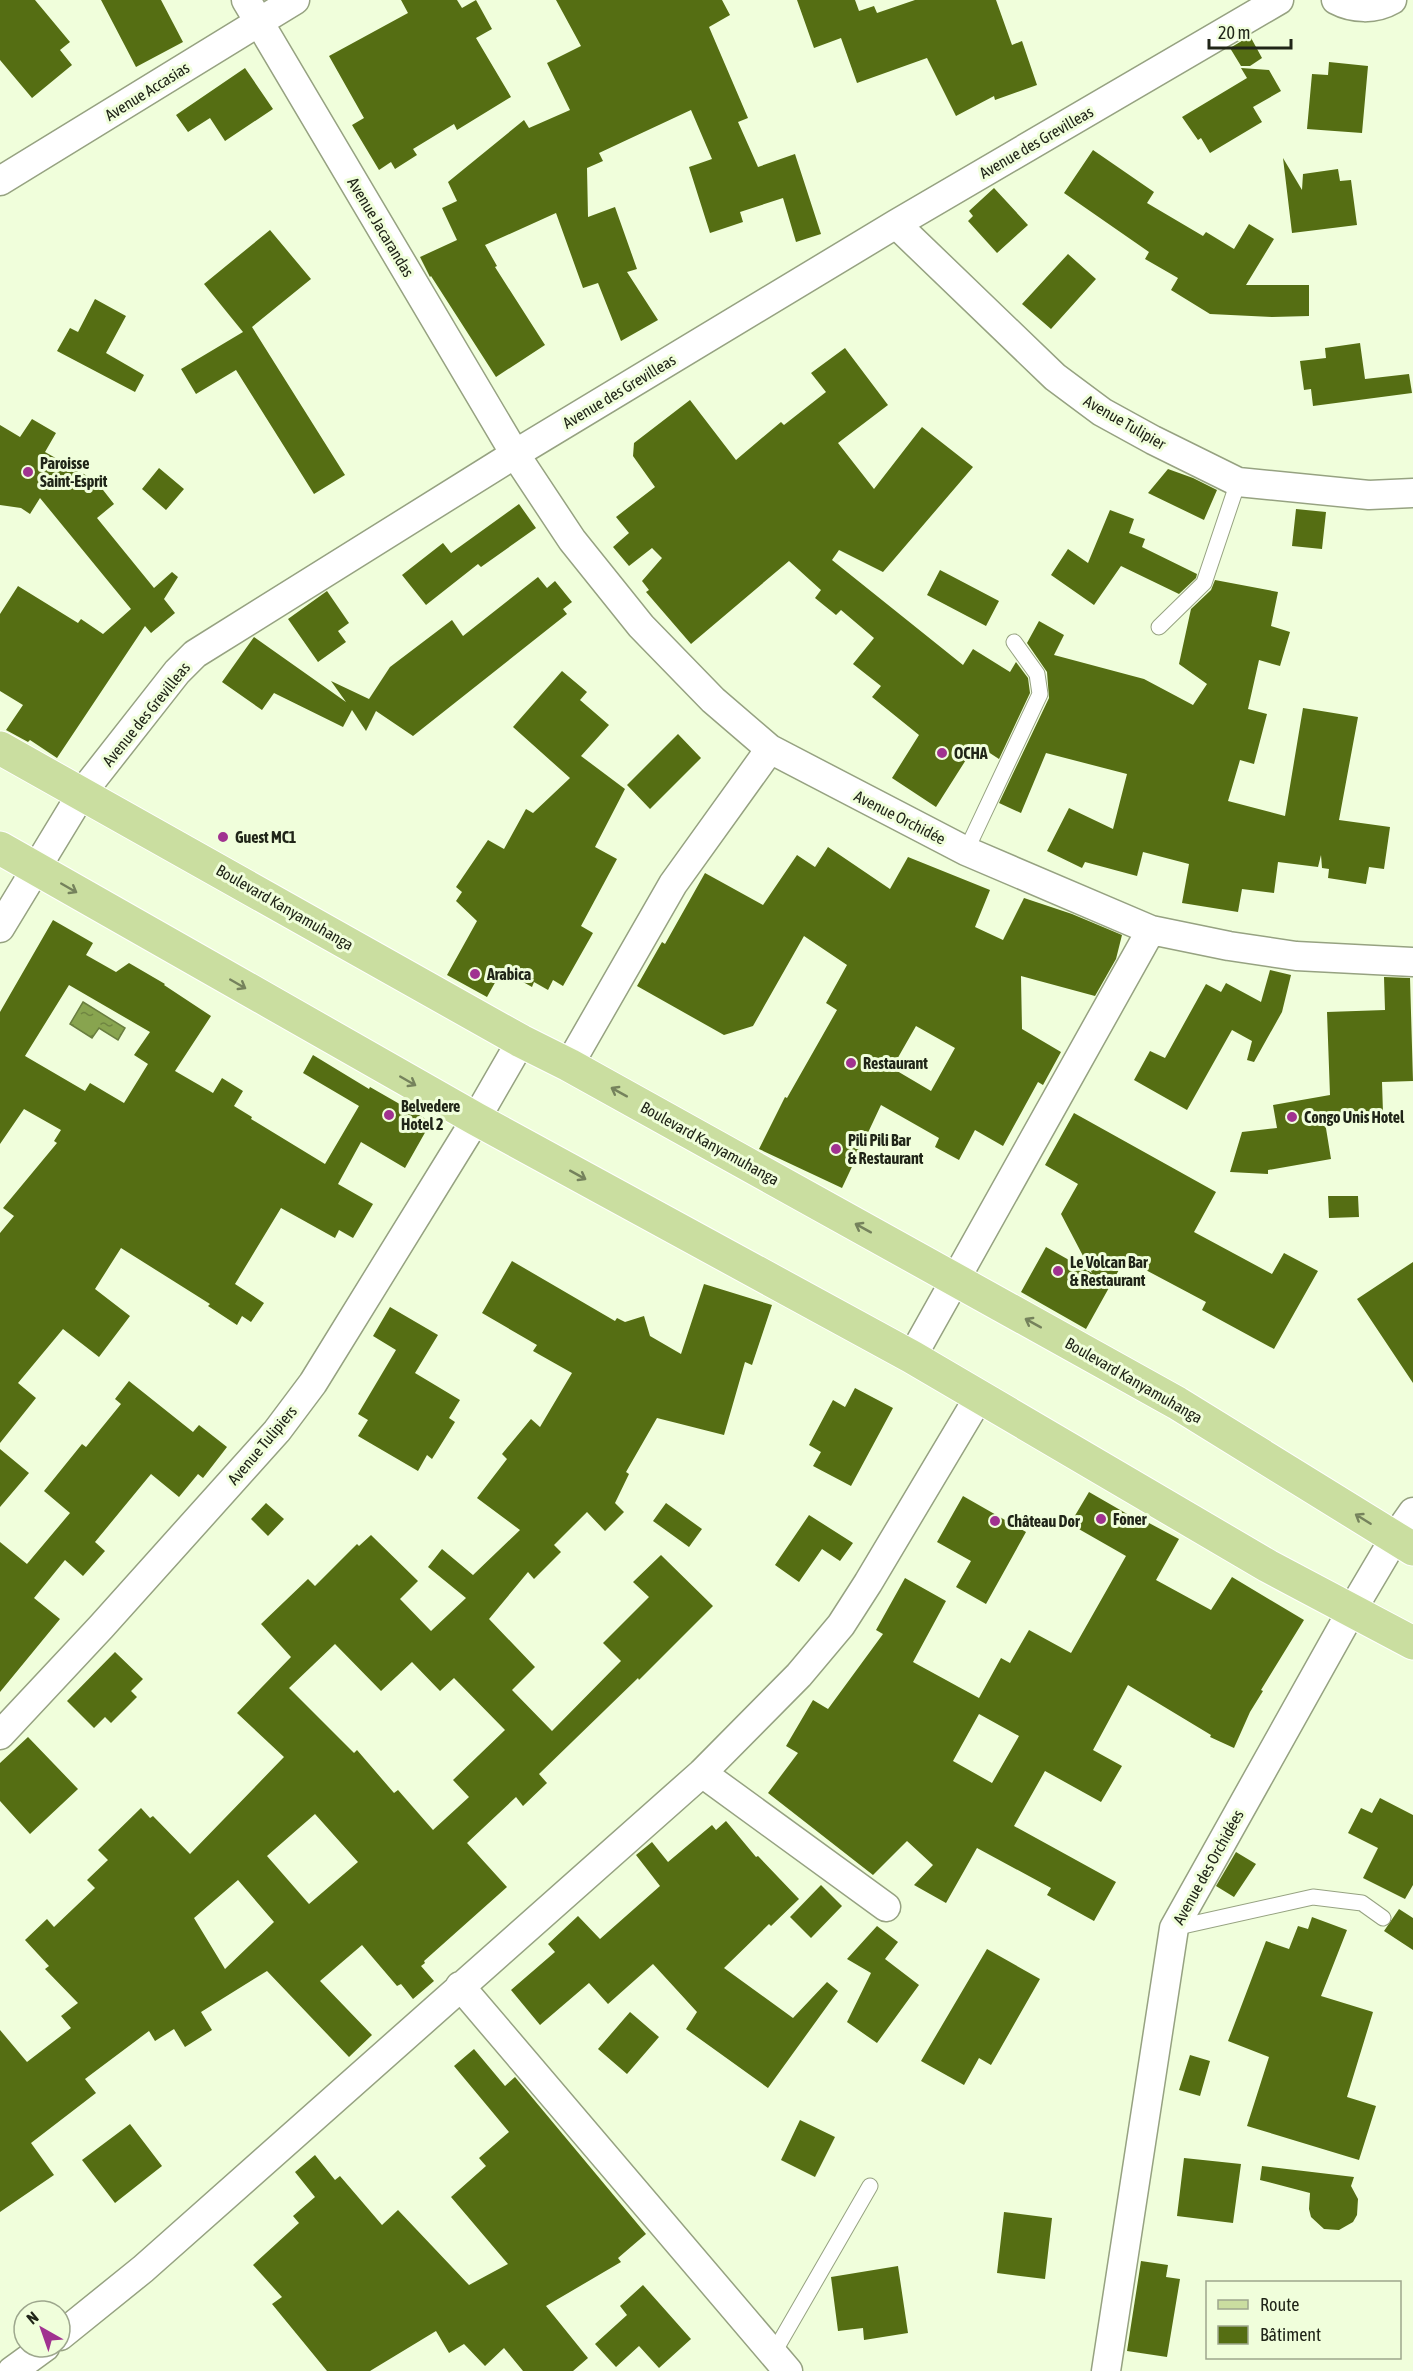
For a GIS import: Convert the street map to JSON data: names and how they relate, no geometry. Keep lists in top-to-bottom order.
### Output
{
  "streets": {
    "main road": ["Boulevard Kanyamuhanga"],
    "street": [
      "Avenue Accasias",
      "Avenue des Grevilleas",
      "Avenue Jacarandas",
      "Avenue Tulipier",
      "Avenue Orchidée",
      "Avenue Tulipiers",
      "Avenue des Orchidées"
    ]
  },
  "crossings": [
    ["Avenue Accasias", "Avenue Jacarandas"],
    ["Avenue des Grevilleas", "Avenue Jacarandas"],
    ["Avenue des Grevilleas", "Avenue Tulipier"],
    ["Avenue des Grevilleas", "Avenue Orchidée"],
    ["Avenue des Grevilleas", "Boulevard Kanyamuhanga"],
    ["Avenue Jacarandas", "Avenue Orchidée"],
    ["Boulevard Kanyamuhanga", "Avenue Tulipiers"],
    ["Boulevard Kanyamuhanga", "Avenue des Orchidées"]
  ],
  "places": [
    "Paroisse Saint-Esprit",
    "OCHA",
    "Guest MC1",
    "Arabica",
    "Restaurant",
    "Belvedere Hotel 2",
    "Congo Unis Hotel",
    "Pili Pili Bar & Restaurant",
    "Le Volcan Bar & Restaurant",
    "Foner",
    "Château Dor"
  ],
  "legend": ["Route", "Bâtiment"],
  "scale_bar": "20 m",
  "north": "top left"
}
